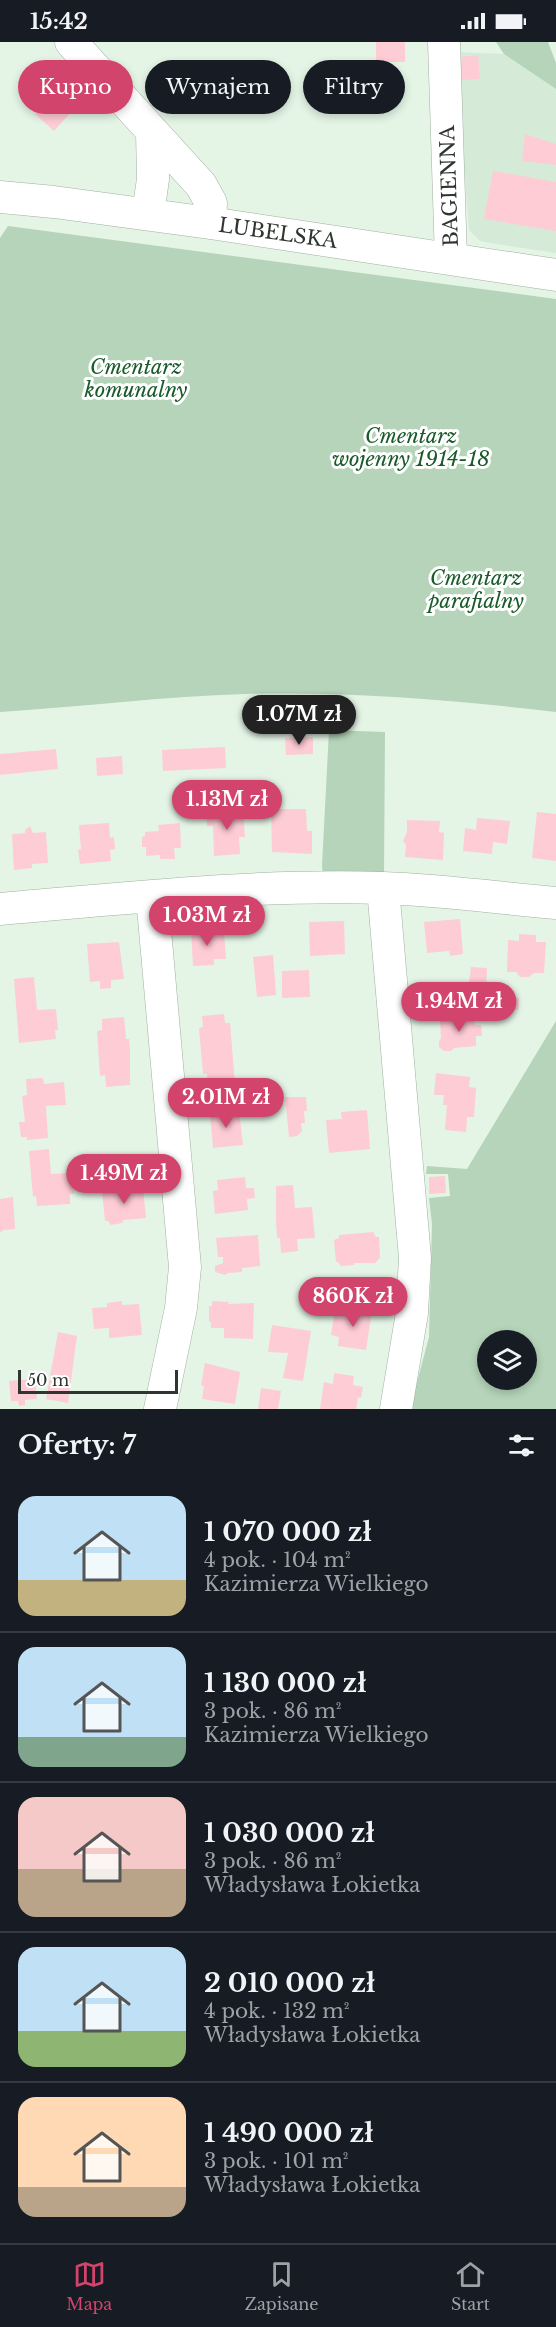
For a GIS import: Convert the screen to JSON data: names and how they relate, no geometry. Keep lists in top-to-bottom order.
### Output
{
  "streets": {
    "street": ["BAGIENNA", "LUBELSKA"]
  },
  "crossings": [
    ["BAGIENNA", "LUBELSKA"]
  ],
  "parks": ["Cmentarz komunalny", "Cmentarz wojenny 1914-18", "Cmentarz parafialny"],
  "scale_bar": "50 m",
  "page": {
    "status": "15:42",
    "chip": ["Kupno", "Wynajem", "Filtry"],
    "price": [
      "1.07M zł",
      "1.13M zł",
      "1.03M zł",
      "1.94M zł",
      "2.01M zł",
      "1.49M zł",
      "860K zł"
    ],
    "scale": "50 m",
    "heading": "Oferty: 7",
    "list": [
      {
        "name": "1 070 000 zł",
        "note": "4 pok. · 104 m² · Kazimierza Wielkiego"
      },
      {
        "name": "1 130 000 zł",
        "note": "3 pok. · 86 m² · Kazimierza Wielkiego"
      },
      {
        "name": "1 030 000 zł",
        "note": "3 pok. · 86 m² · Władysława Łokietka"
      },
      {
        "name": "2 010 000 zł",
        "note": "4 pok. · 132 m² · Władysława Łokietka"
      },
      {
        "name": "1 490 000 zł",
        "note": "3 pok. · 101 m² · Władysława Łokietka"
      }
    ],
    "tabs": ["Mapa", "Zapisane", "Start"]
  }
}
